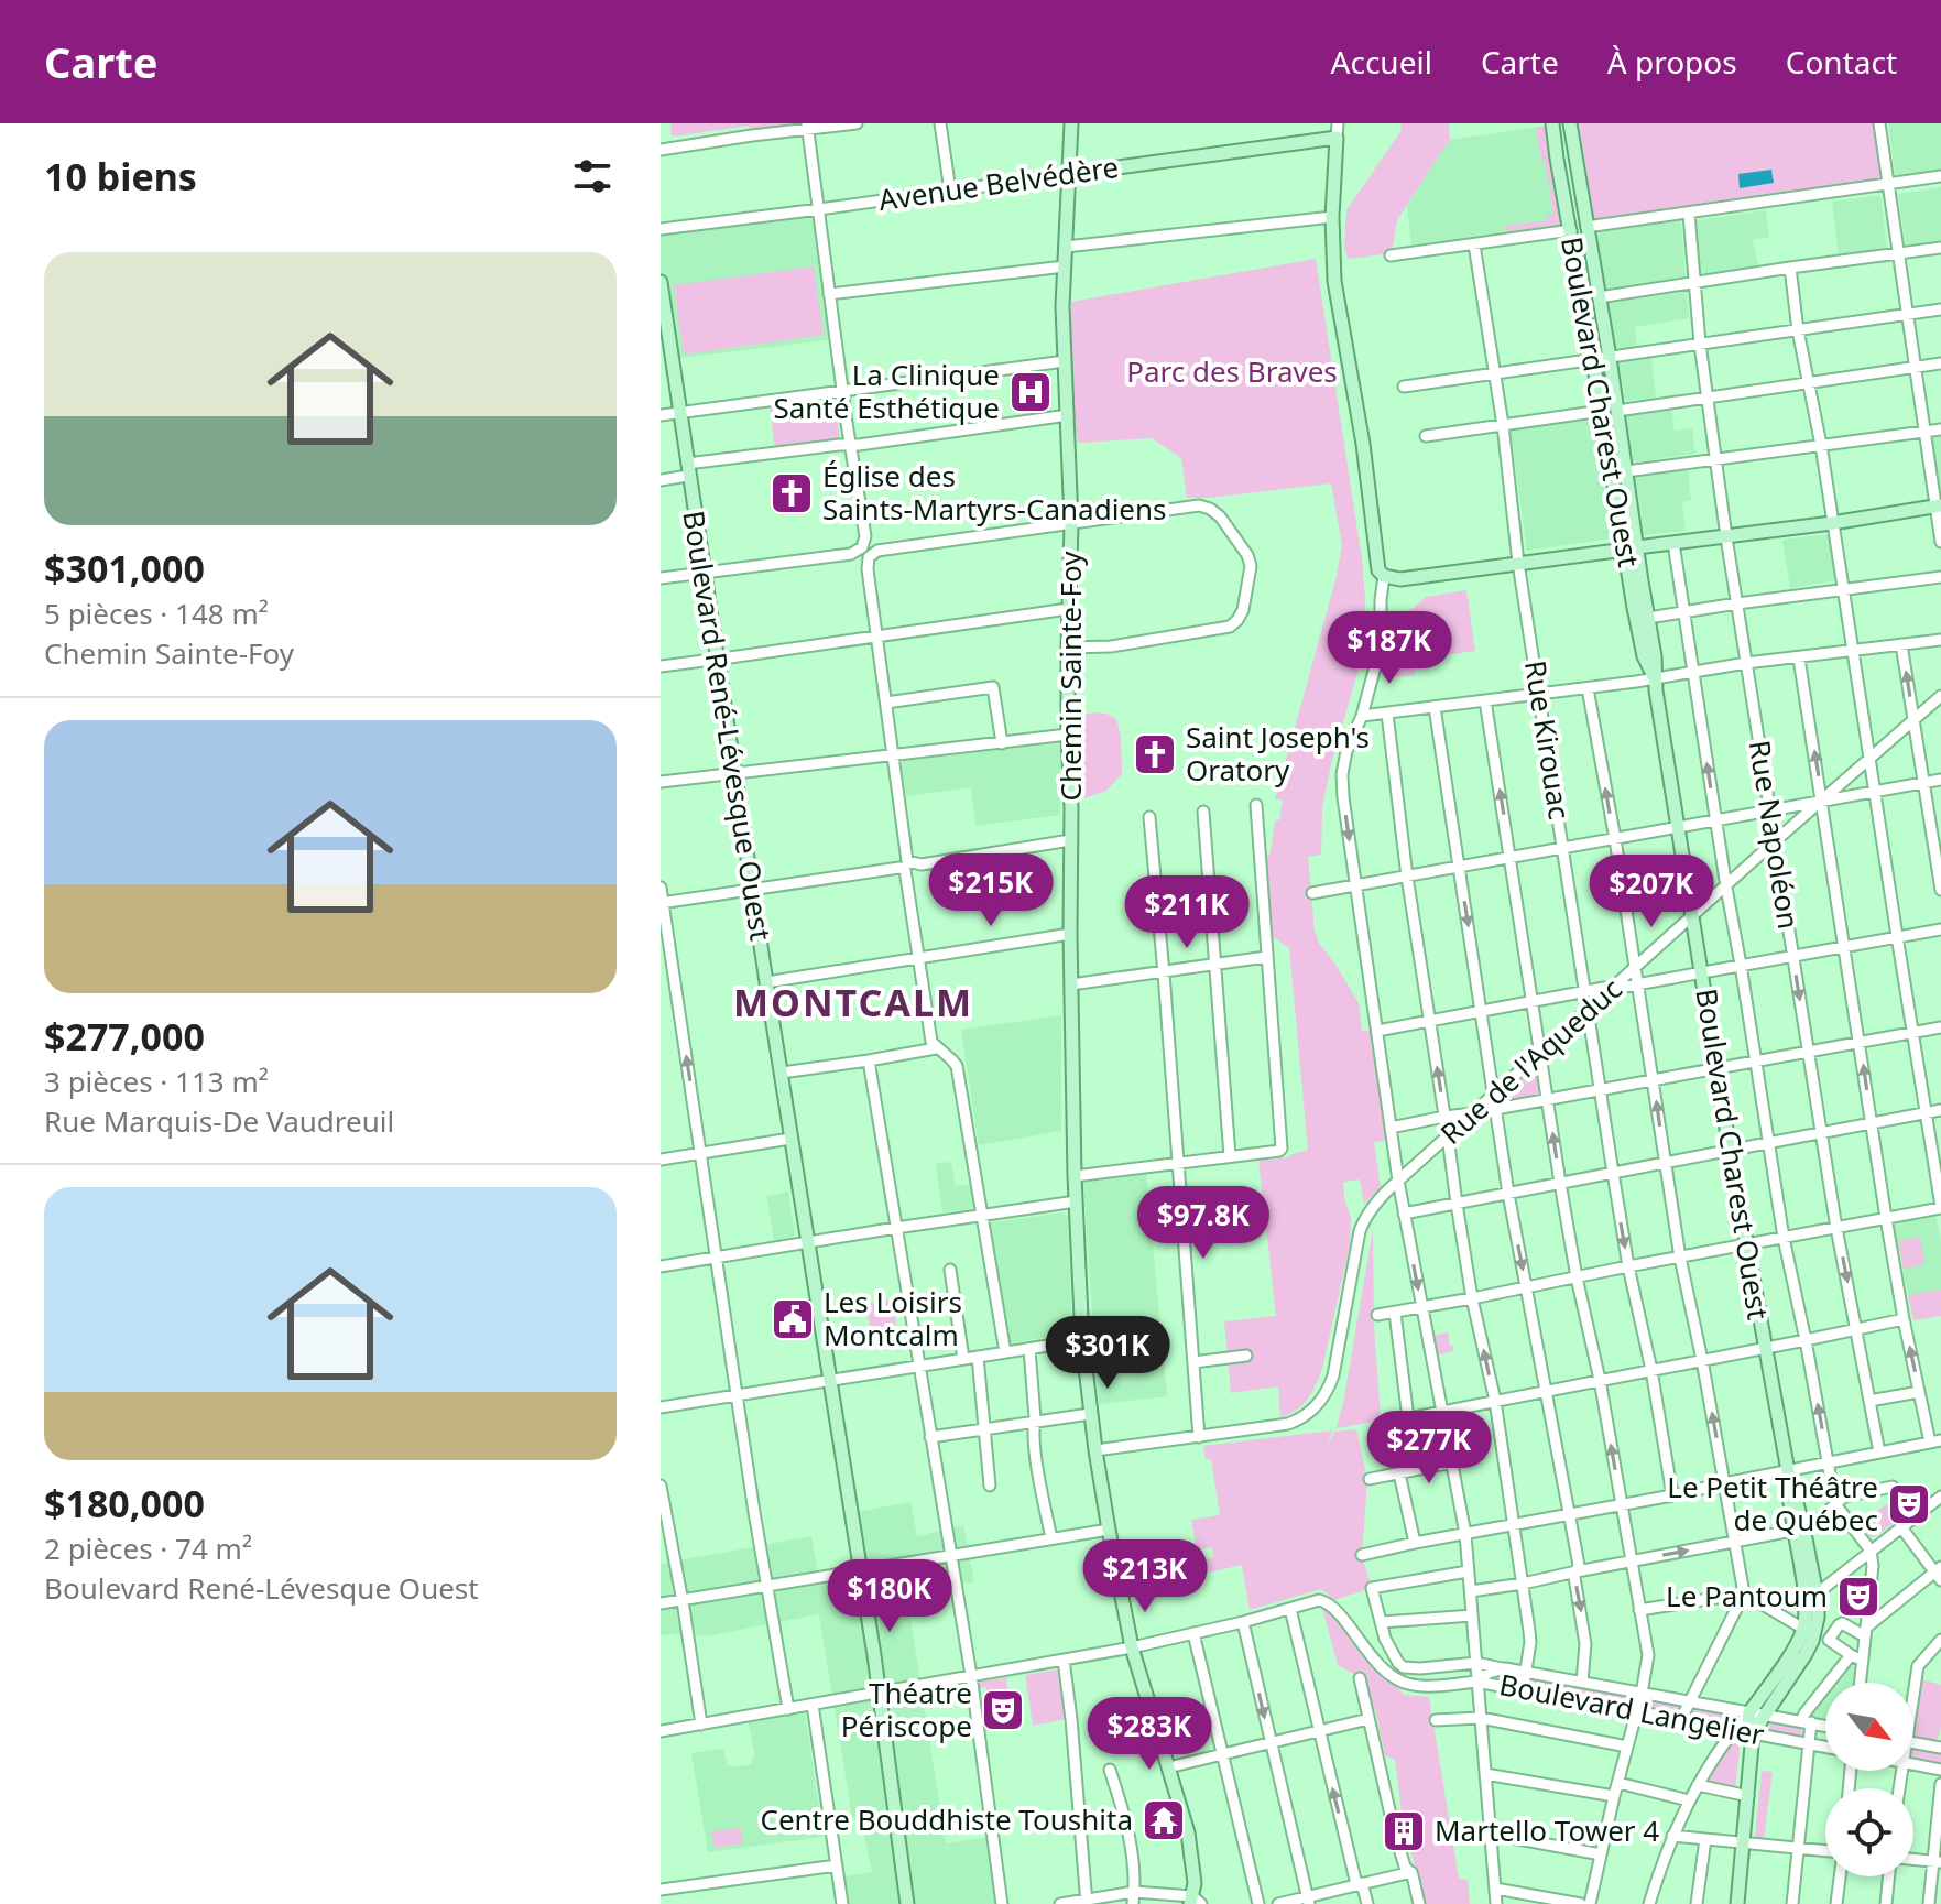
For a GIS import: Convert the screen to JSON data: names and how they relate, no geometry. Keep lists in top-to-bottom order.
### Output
{
  "streets": {
    "main road": [
      "Avenue Belvédère",
      "Boulevard Charest Ouest",
      "Chemin Sainte-Foy",
      "Boulevard René-Lévesque Ouest"
    ],
    "street": [
      "Rue Kirouac",
      "Rue Napoléon",
      "Rue de l'Aqueduc",
      "Boulevard Langelier"
    ]
  },
  "crossings": [
    ["Avenue Belvédère", "Chemin Sainte-Foy"],
    ["Boulevard Charest Ouest", "Rue de l'Aqueduc"],
    ["Boulevard Charest Ouest", "Boulevard Langelier"],
    ["Rue Kirouac", "Rue de l'Aqueduc"],
    ["Rue Napoléon", "Rue de l'Aqueduc"]
  ],
  "districts": ["MONTCALM"],
  "parks": ["Parc des Braves"],
  "places": {
    "hospital": ["La Clinique Santé Esthétique"],
    "church": ["Église des Saints-Martyrs-Canadiens", "Saint Joseph's Oratory"],
    "public building": ["Les Loisirs Montcalm"],
    "theatre": ["Le Petit Théâtre de Québec", "Le Pantoum", "Théatre Périscope"],
    "temple": ["Centre Bouddhiste Toushita"],
    "building": ["Martello Tower 4"]
  },
  "north": "bottom right",
  "page": {
    "header": "Carte",
    "nav": [
      "Accueil",
      "Carte",
      "À propos",
      "Contact"
    ],
    "heading": "10 biens",
    "list": [
      {
        "name": "$301,000",
        "note": "5 pièces · 148 m² · Chemin Sainte-Foy"
      },
      {
        "name": "$277,000",
        "note": "3 pièces · 113 m² · Rue Marquis-De Vaudreuil"
      },
      {
        "name": "$180,000",
        "note": "2 pièces · 74 m² · Boulevard René-Lévesque Ouest"
      }
    ],
    "price": [
      "$187K",
      "$215K",
      "$207K",
      "$211K",
      "$97.8K",
      "$301K",
      "$277K",
      "$213K",
      "$180K",
      "$283K"
    ]
  }
}
